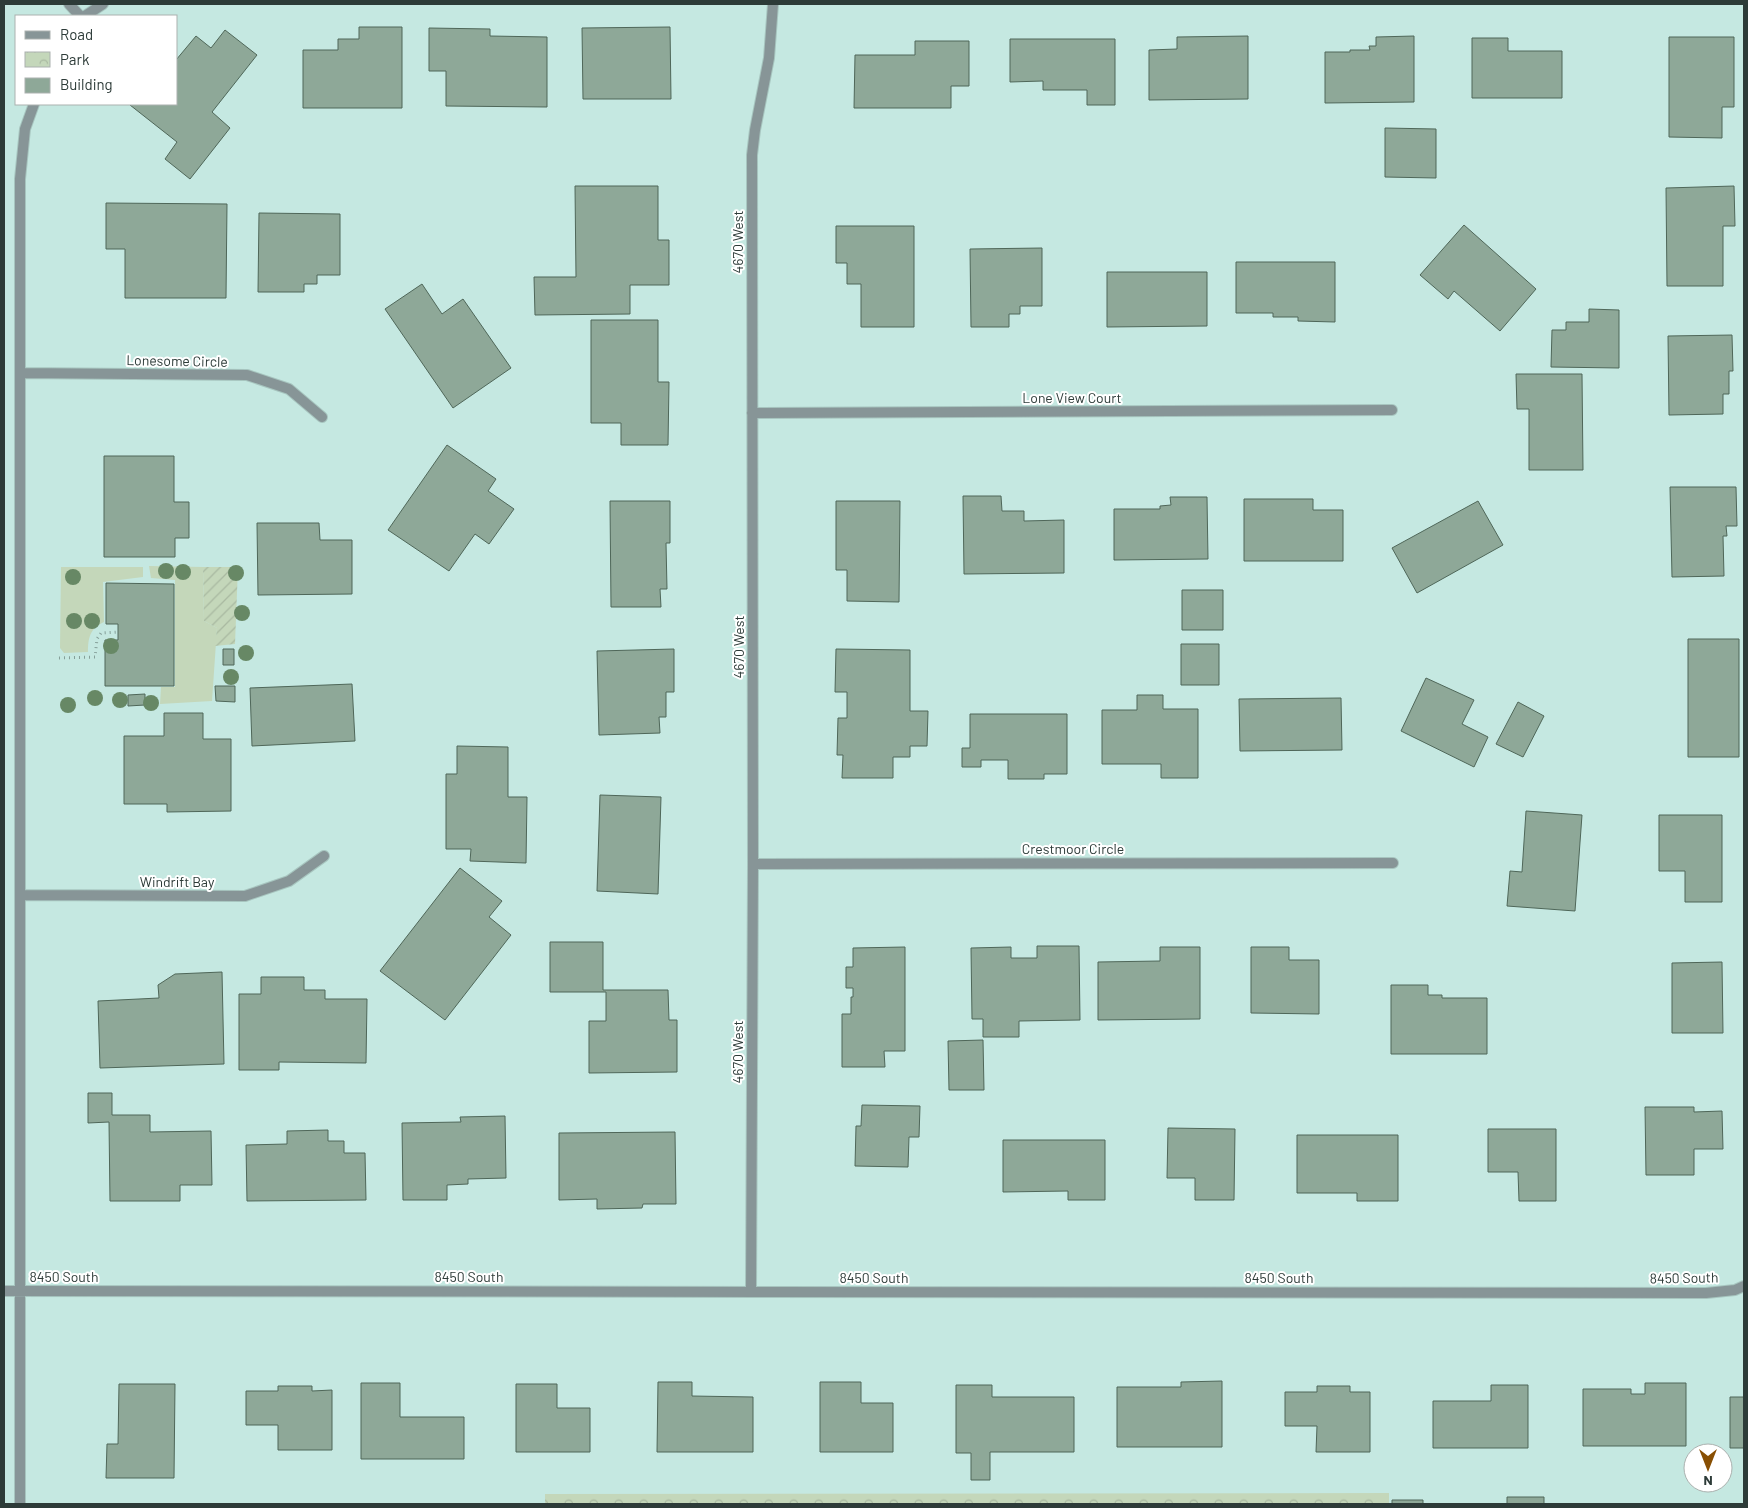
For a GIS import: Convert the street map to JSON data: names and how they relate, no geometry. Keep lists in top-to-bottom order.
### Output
{
  "streets": {
    "street": [
      "4670 West",
      "Lonesome Circle",
      "Lone View Court",
      "Crestmoor Circle",
      "Windrift Bay",
      "8450 South"
    ]
  },
  "crossings": [
    ["4670 West", "Lone View Court"],
    ["4670 West", "Crestmoor Circle"],
    ["4670 West", "8450 South"]
  ],
  "legend": ["Road", "Park", "Building"],
  "north": "bottom"
}
